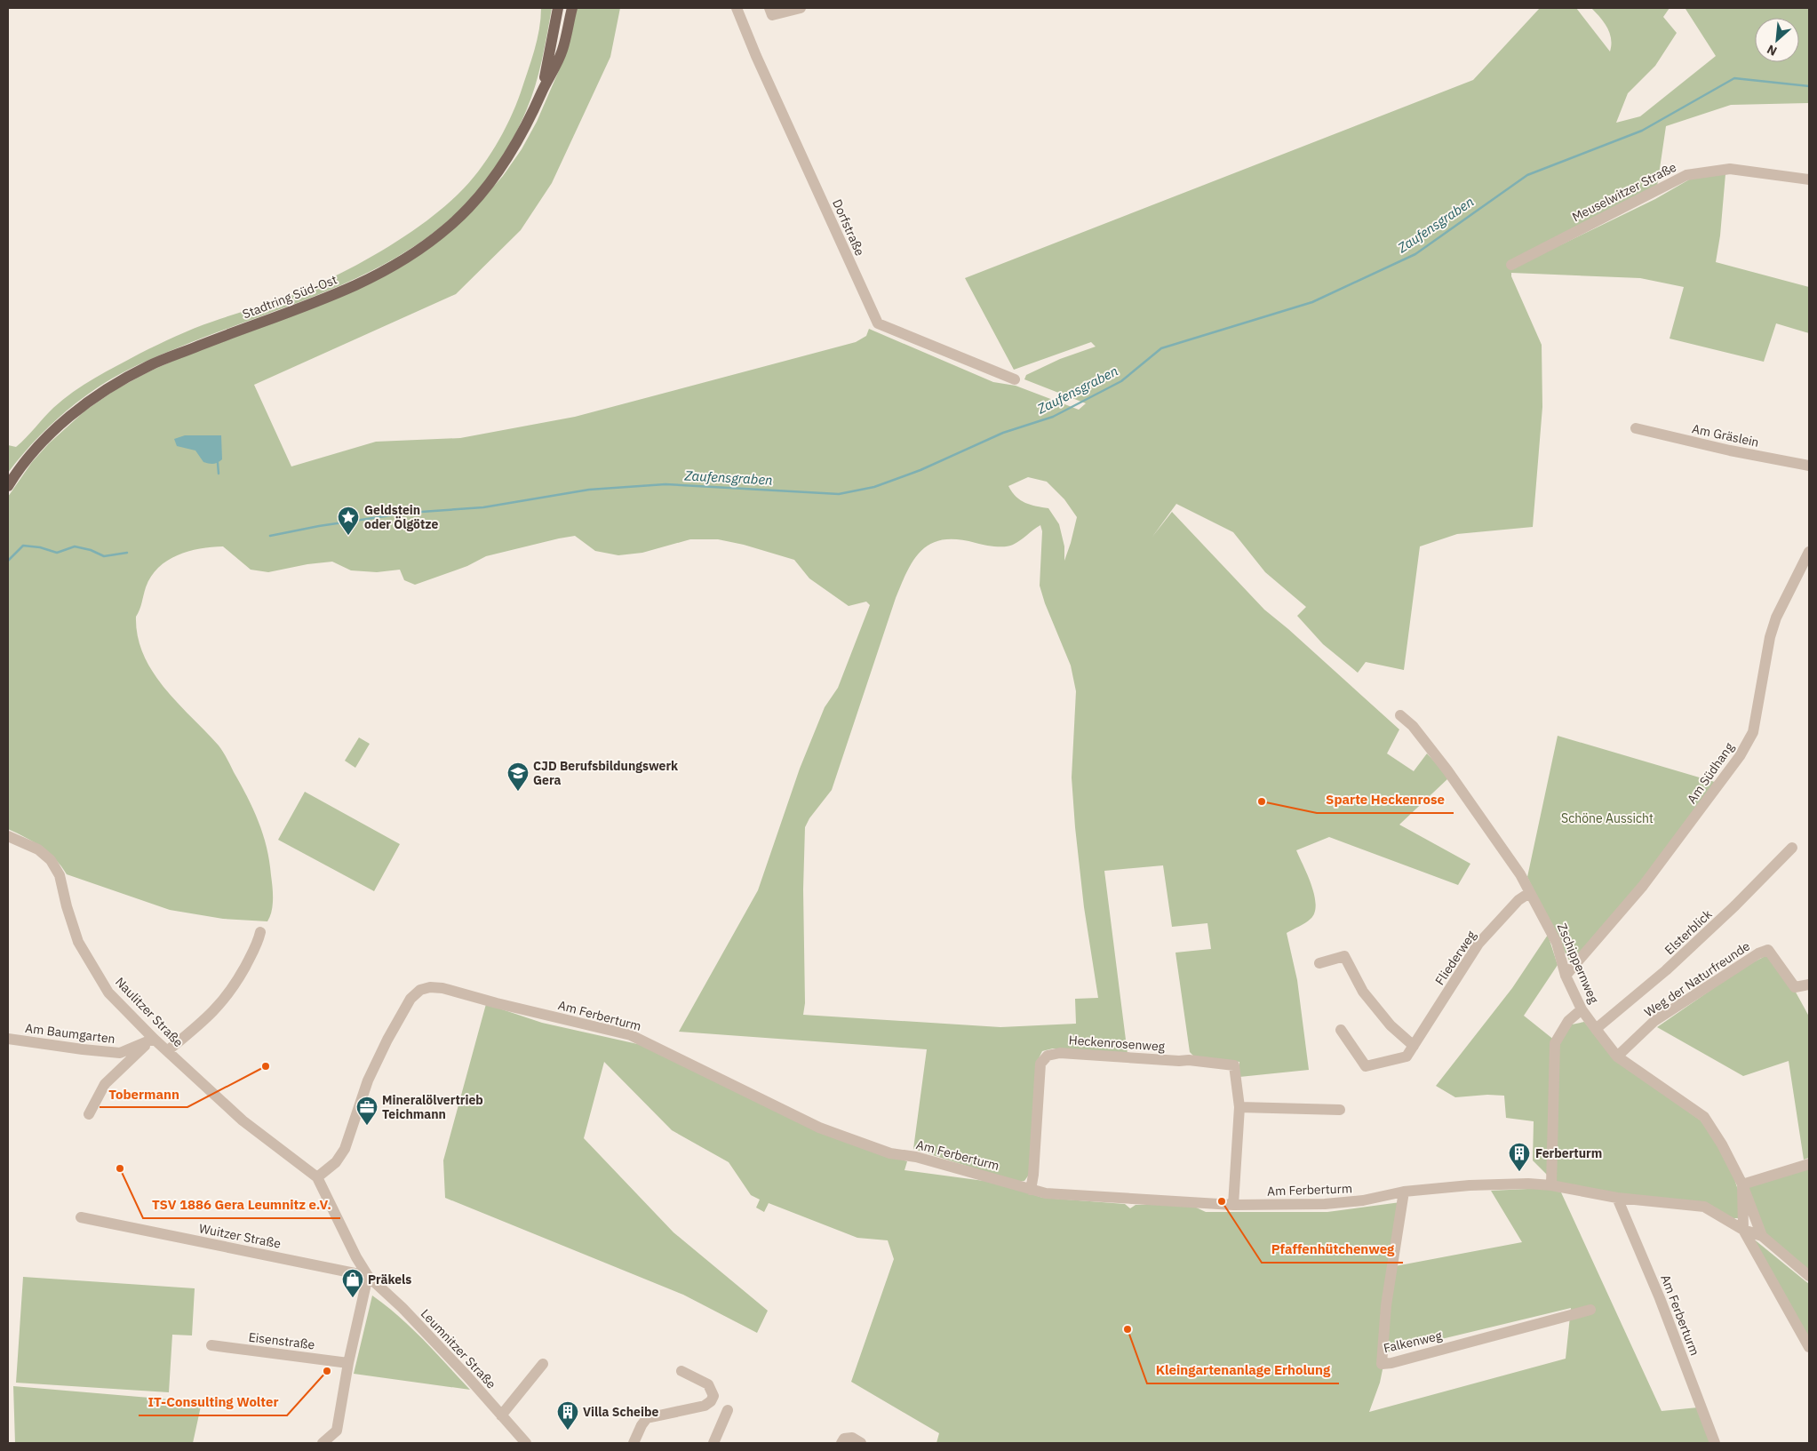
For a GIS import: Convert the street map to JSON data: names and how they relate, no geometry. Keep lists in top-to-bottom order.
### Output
{
  "streets": {
    "main road": ["Stadtring Süd-Ost"],
    "street": [
      "Meuselwitzer Straße",
      "Dorfstraße",
      "Am Gräslein",
      "Am Südhang",
      "Elsterblick",
      "Fliederweg",
      "Zschippernweg",
      "Weg der Naturfreunde",
      "Naulitzer Straße",
      "Am Ferberturm",
      "Am Baumgarten",
      "Heckenrosenweg",
      "Wuitzer Straße",
      "Eisenstraße",
      "Falkenweg",
      "Leumnitzer Straße"
    ]
  },
  "crossings": [
    ["Am Südhang", "Zschippernweg"],
    ["Elsterblick", "Zschippernweg"],
    ["Fliederweg", "Zschippernweg"],
    ["Zschippernweg", "Weg der Naturfreunde"],
    ["Zschippernweg", "Am Ferberturm"],
    ["Naulitzer Straße", "Am Ferberturm"],
    ["Naulitzer Straße", "Am Baumgarten"],
    ["Naulitzer Straße", "Wuitzer Straße"],
    ["Naulitzer Straße", "Leumnitzer Straße"],
    ["Am Ferberturm", "Heckenrosenweg"],
    ["Am Ferberturm", "Falkenweg"],
    ["Wuitzer Straße", "Leumnitzer Straße"]
  ],
  "water": ["Zaufensgraben"],
  "parks": ["Schöne Aussicht"],
  "places": {
    "place": ["Geldstein oder Ölgötze"],
    "school or university": ["CJD Berufsbildungswerk Gera"],
    "other": [
      "Sparte Heckenrose",
      "Tobermann",
      "TSV 1886 Gera Leumnitz e.V.",
      "Pfaffenhütchenweg",
      "Kleingartenanlage Erholung",
      "IT-Consulting Wolter"
    ],
    "office": ["Mineralölvertrieb Teichmann"],
    "building": ["Ferberturm", "Villa Scheibe"],
    "shop": ["Präkels"]
  },
  "north": "bottom left"
}
